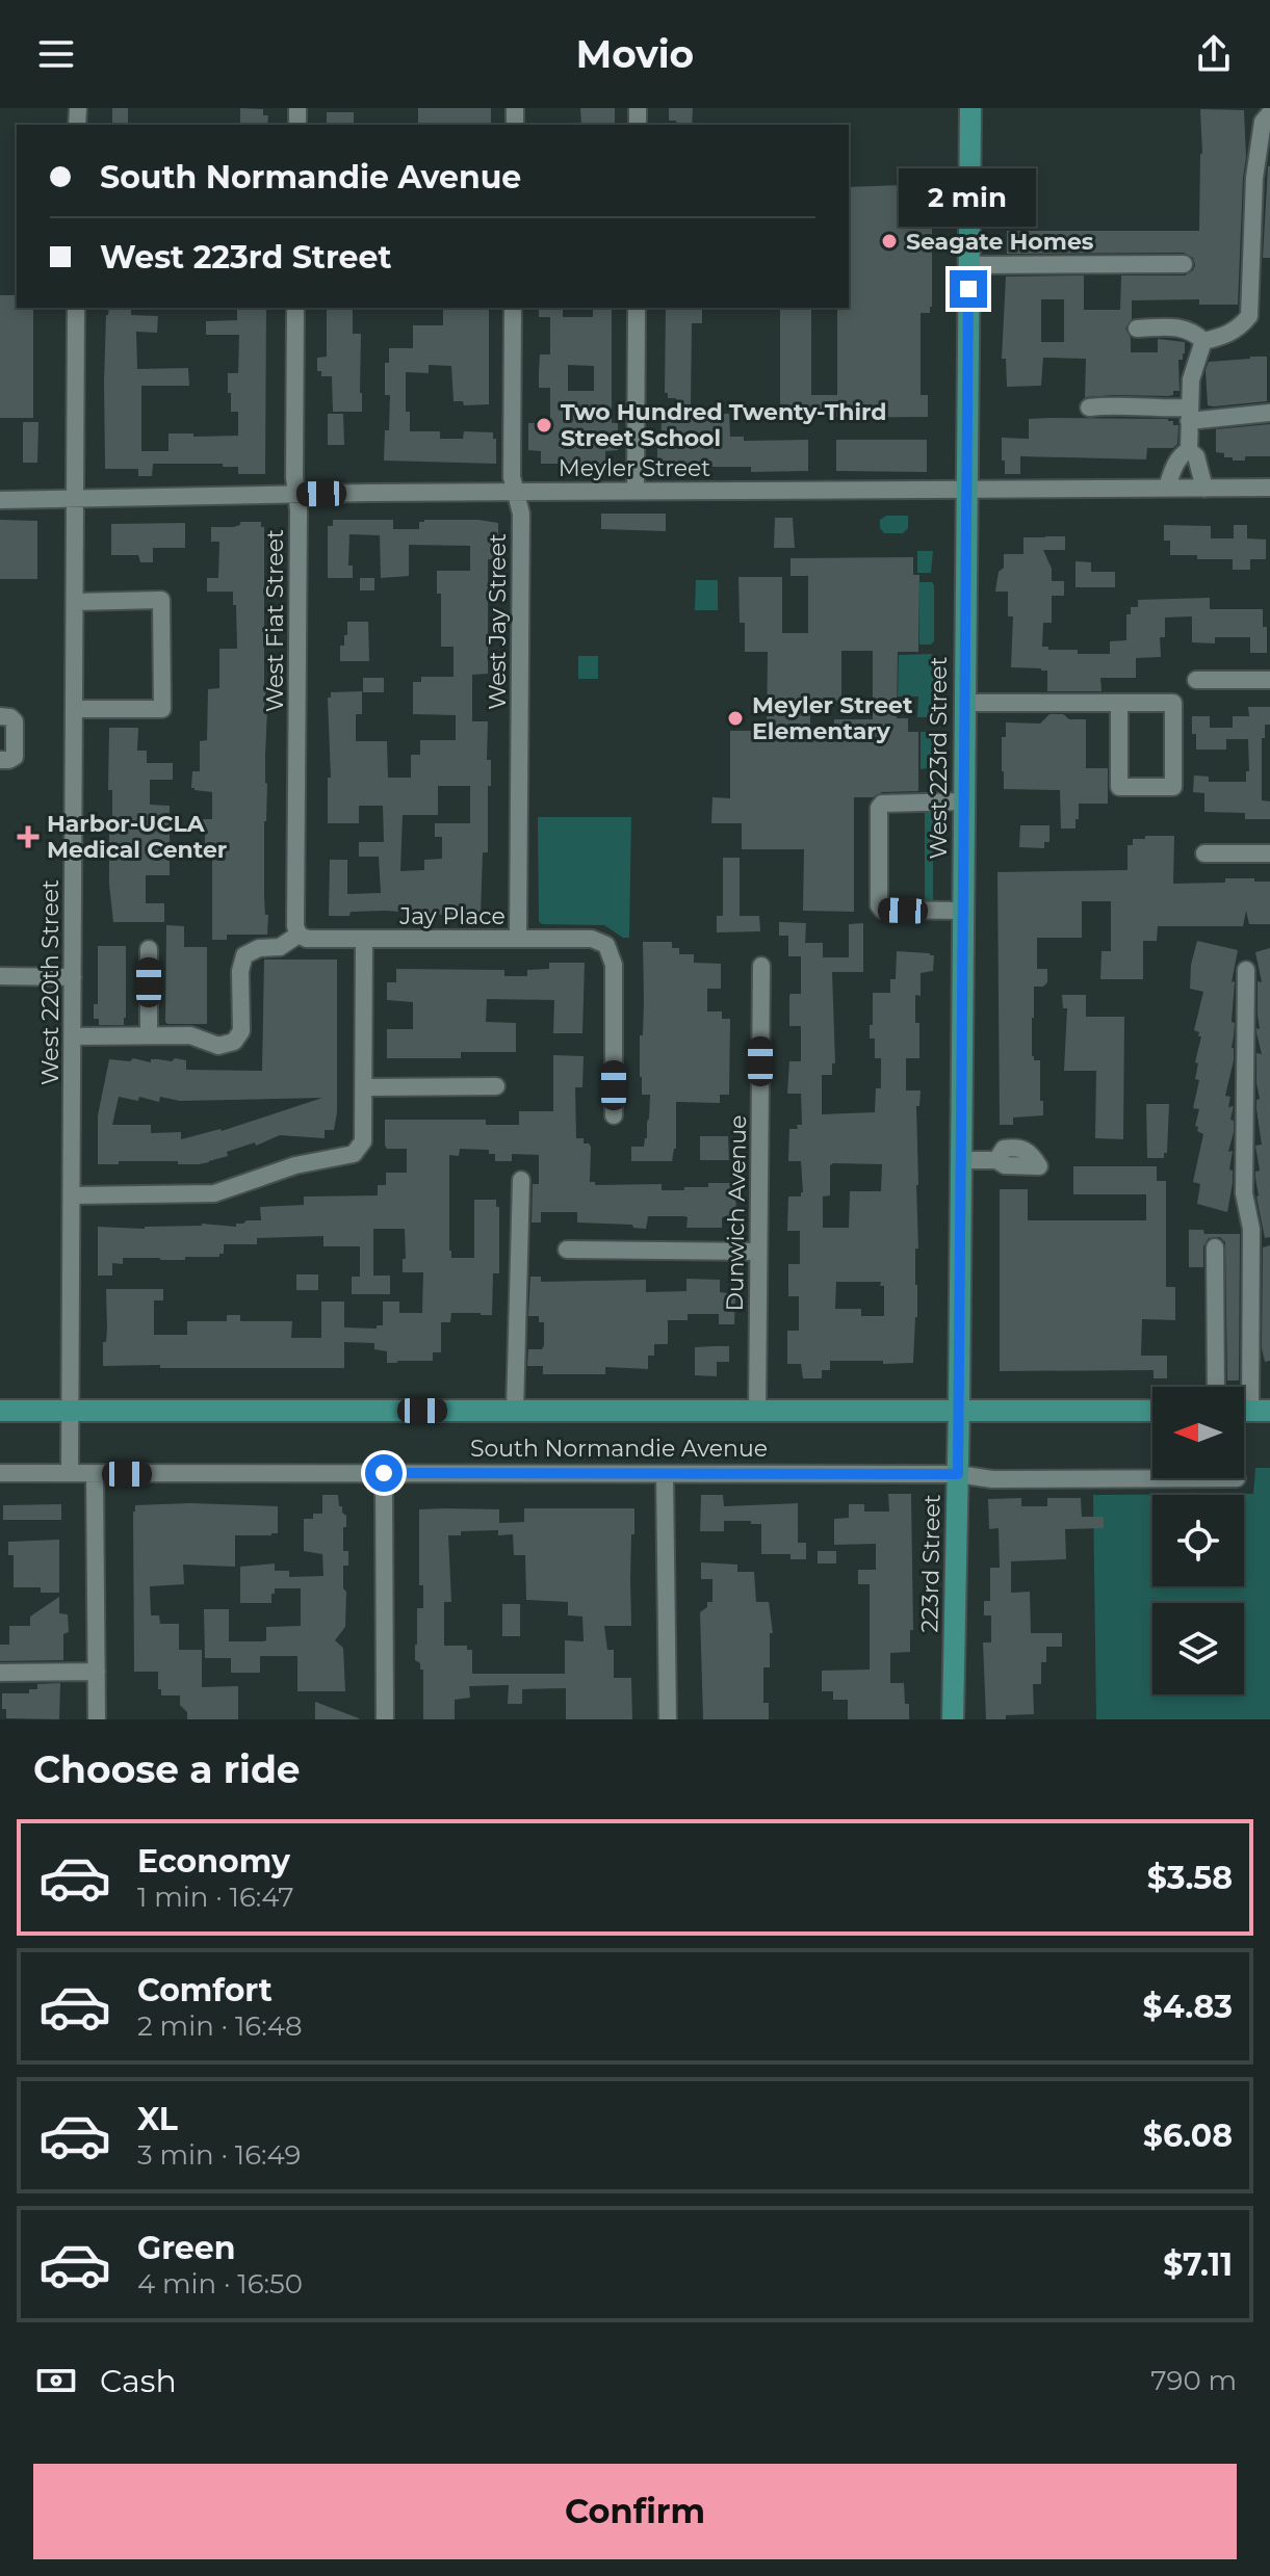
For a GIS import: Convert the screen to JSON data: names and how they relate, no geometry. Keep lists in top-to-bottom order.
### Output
{
  "streets": {
    "main road": ["West 223rd Street", "South Normandie Avenue", "223rd Street"],
    "street": [
      "Meyler Street",
      "West Fiat Street",
      "West Jay Street",
      "Jay Place",
      "West 220th Street",
      "Dunwich Avenue"
    ]
  },
  "crossings": [
    ["Meyler Street", "West Fiat Street"],
    ["Meyler Street", "West Jay Street"],
    ["Meyler Street", "West 223rd Street"],
    ["Meyler Street", "West 220th Street"],
    ["West Fiat Street", "Jay Place"],
    ["West Jay Street", "Jay Place"],
    ["West 223rd Street", "South Normandie Avenue"],
    ["West 223rd Street", "223rd Street"],
    ["West 220th Street", "South Normandie Avenue"],
    ["Dunwich Avenue", "South Normandie Avenue"],
    ["South Normandie Avenue", "223rd Street"]
  ],
  "places": {
    "other": ["Seagate Homes", "Two Hundred Twenty-Third Street School", "Meyler Street Elementary"],
    "health": ["Harbor-UCLA Medical Center"]
  },
  "north": "left",
  "page": {
    "header": "Movio",
    "banner": ["South Normandie Avenue", "West 223rd Street"],
    "bubble": "2 min",
    "heading": "Choose a ride",
    "list": [
      {
        "name": "Economy",
        "note": "1 min · 16:47",
        "value": "$3.58"
      },
      {
        "name": "Comfort",
        "note": "2 min · 16:48",
        "value": "$4.83"
      },
      {
        "name": "XL",
        "note": "3 min · 16:49",
        "value": "$6.08"
      },
      {
        "name": "Green",
        "note": "4 min · 16:50",
        "value": "$7.11"
      }
    ],
    "pay": ["Cash", "790 m"],
    "buttons": "Confirm"
  }
}
